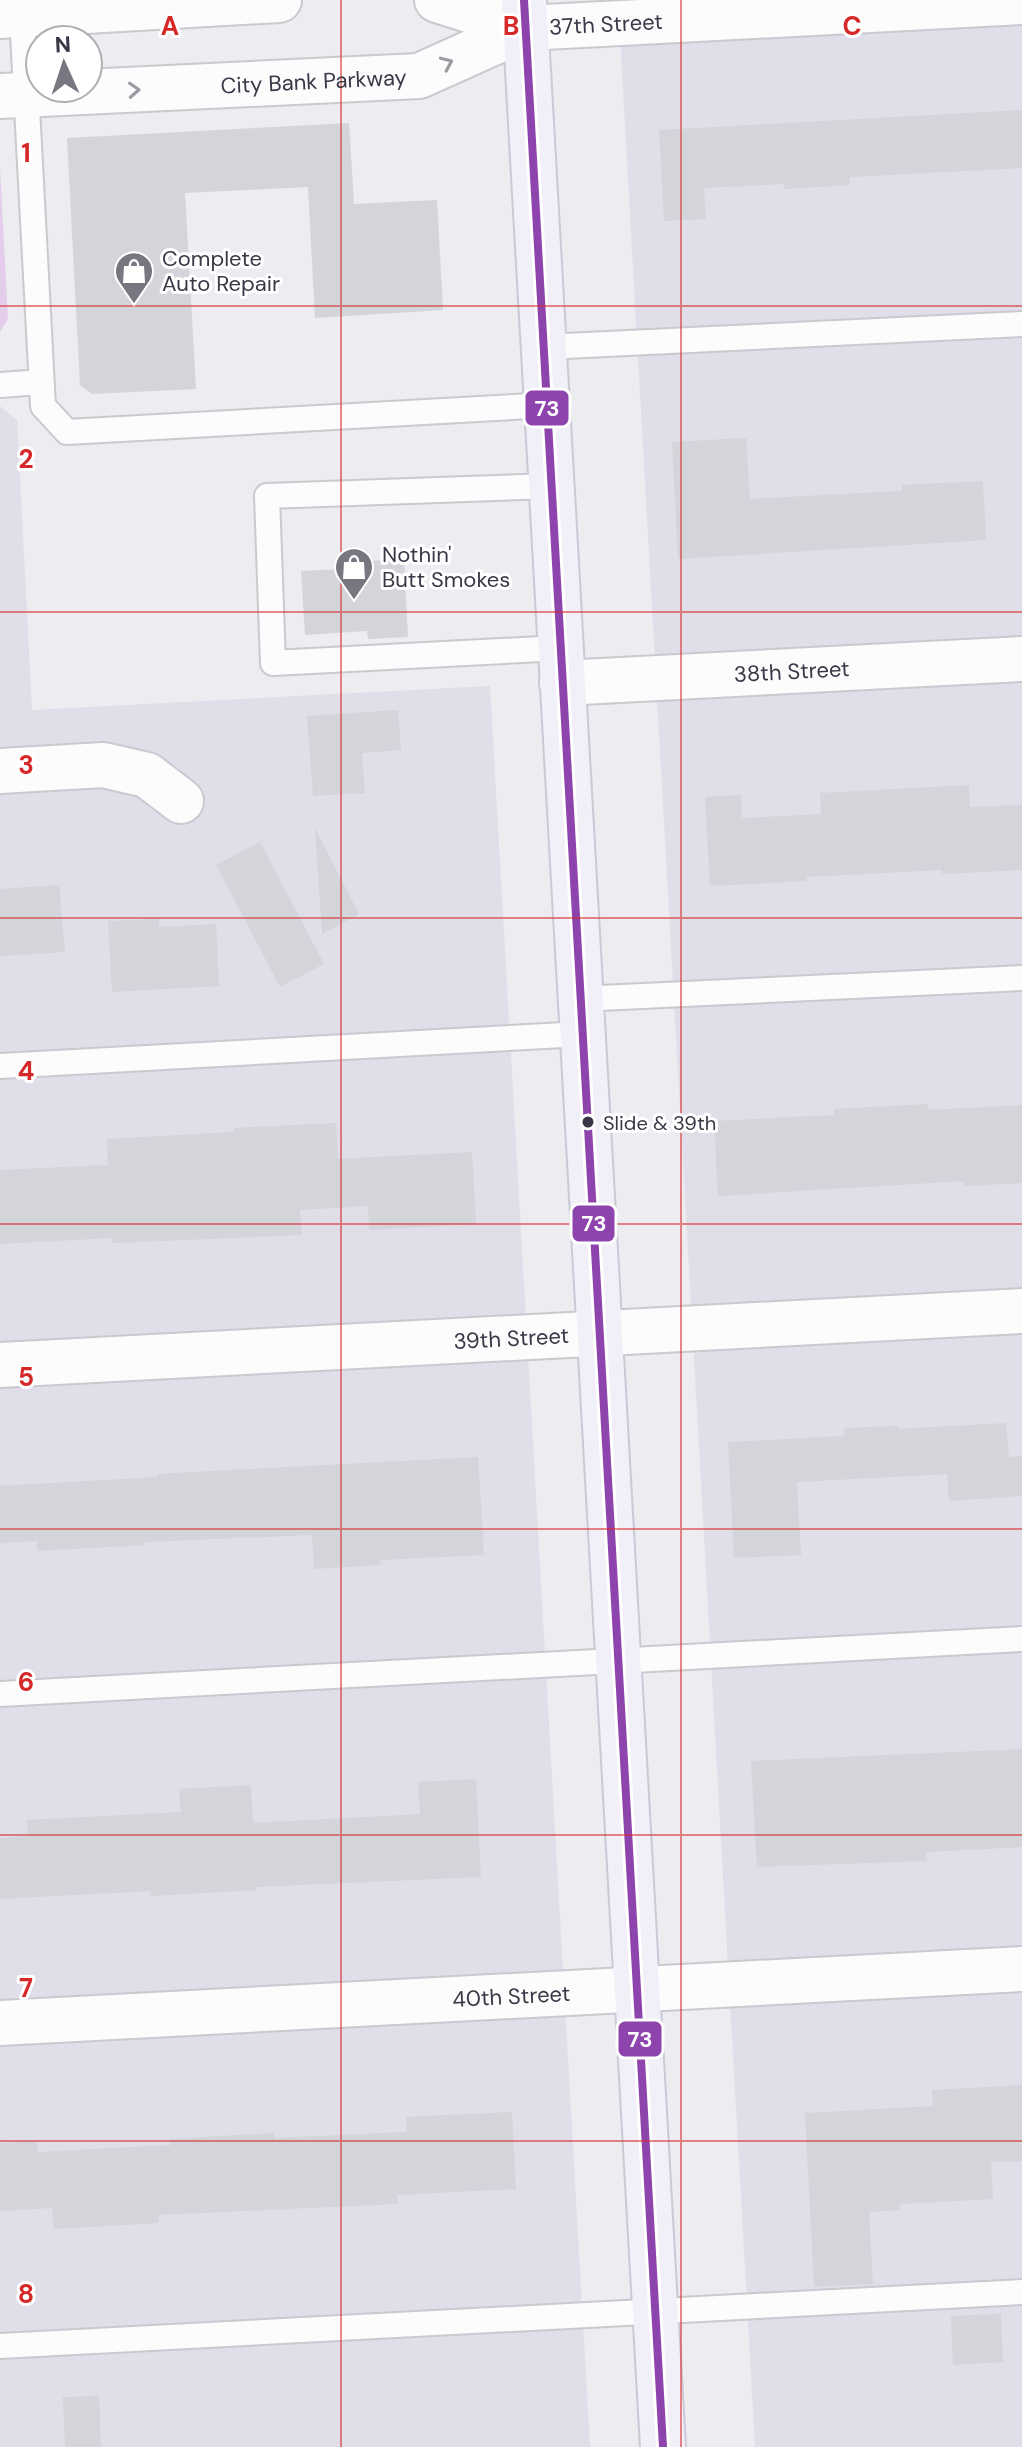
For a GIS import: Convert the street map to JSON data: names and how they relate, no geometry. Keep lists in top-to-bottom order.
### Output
{
  "streets": {
    "street": [
      "37th Street",
      "City Bank Parkway",
      "38th Street",
      "39th Street",
      "40th Street"
    ]
  },
  "crossings": [
    ["37th Street", "City Bank Parkway"]
  ],
  "places": {
    "shop": ["Complete Auto Repair", "Nothin' Butt Smokes"],
    "other": ["Slide & 39th"]
  },
  "lines": ["transit line 73"],
  "north": "top",
  "grid": {
    "columns": ["A", "B", "C"],
    "rows": [
      "1",
      "2",
      "3",
      "4",
      "5",
      "6",
      "7",
      "8"
    ]
  }
}
